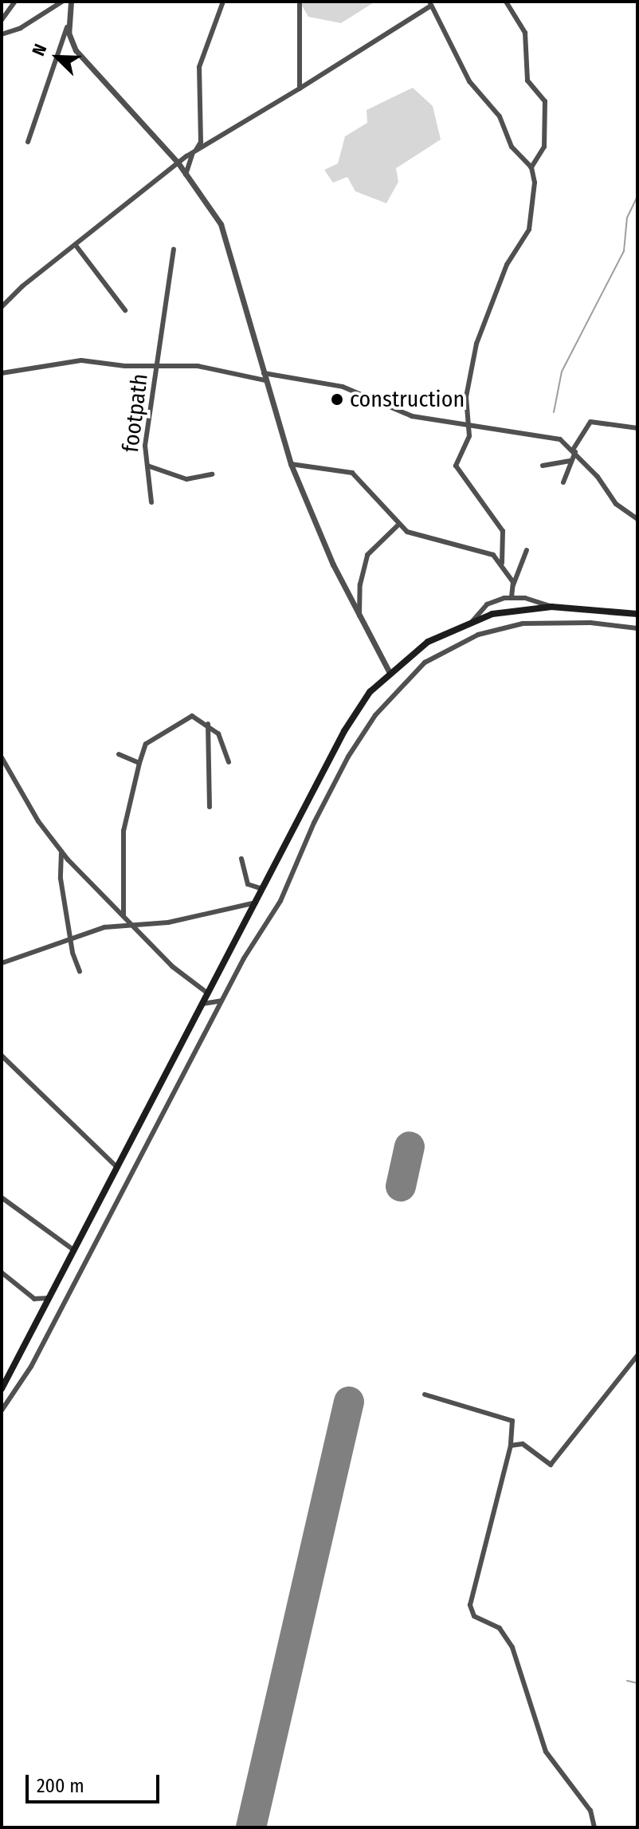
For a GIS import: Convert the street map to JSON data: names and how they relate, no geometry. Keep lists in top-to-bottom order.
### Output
{
  "streets": {
    "street": ["footpath"]
  },
  "places": ["construction"],
  "scale_bar": "200 m",
  "north": "top left"
}
